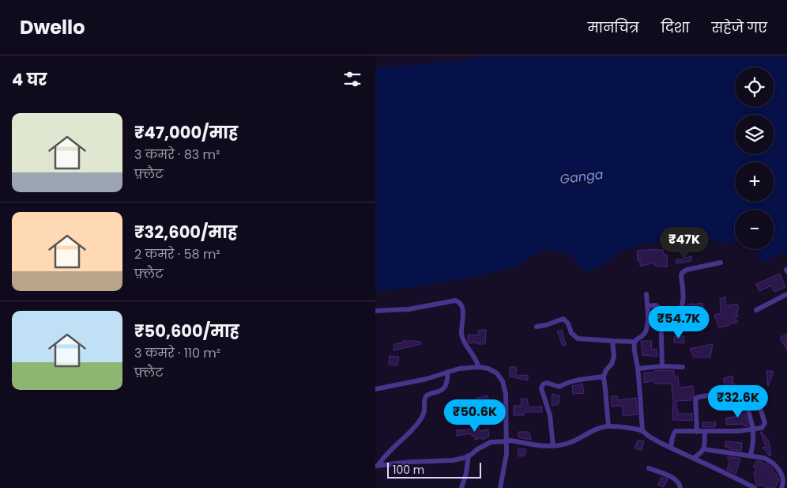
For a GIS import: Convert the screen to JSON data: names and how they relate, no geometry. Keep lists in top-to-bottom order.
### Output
{
  "water": ["Ganga"],
  "scale_bar": "100 m",
  "page": {
    "header": "Dwello",
    "nav": ["मानचित्र", "दिशा", "सहेजे गए"],
    "heading": "4 घर",
    "map_buttons": ["+", "−"],
    "list": [
      {
        "name": "₹47,000/माह",
        "note": "3 कमरे · 83 m² · फ़्लैट"
      },
      {
        "name": "₹32,600/माह",
        "note": "2 कमरे · 58 m² · फ़्लैट"
      },
      {
        "name": "₹50,600/माह",
        "note": "3 कमरे · 110 m² · फ़्लैट"
      }
    ],
    "price": [
      "₹47K",
      "₹54.7K",
      "₹32.6K",
      "₹50.6K"
    ],
    "scale": "100 m"
  }
}
